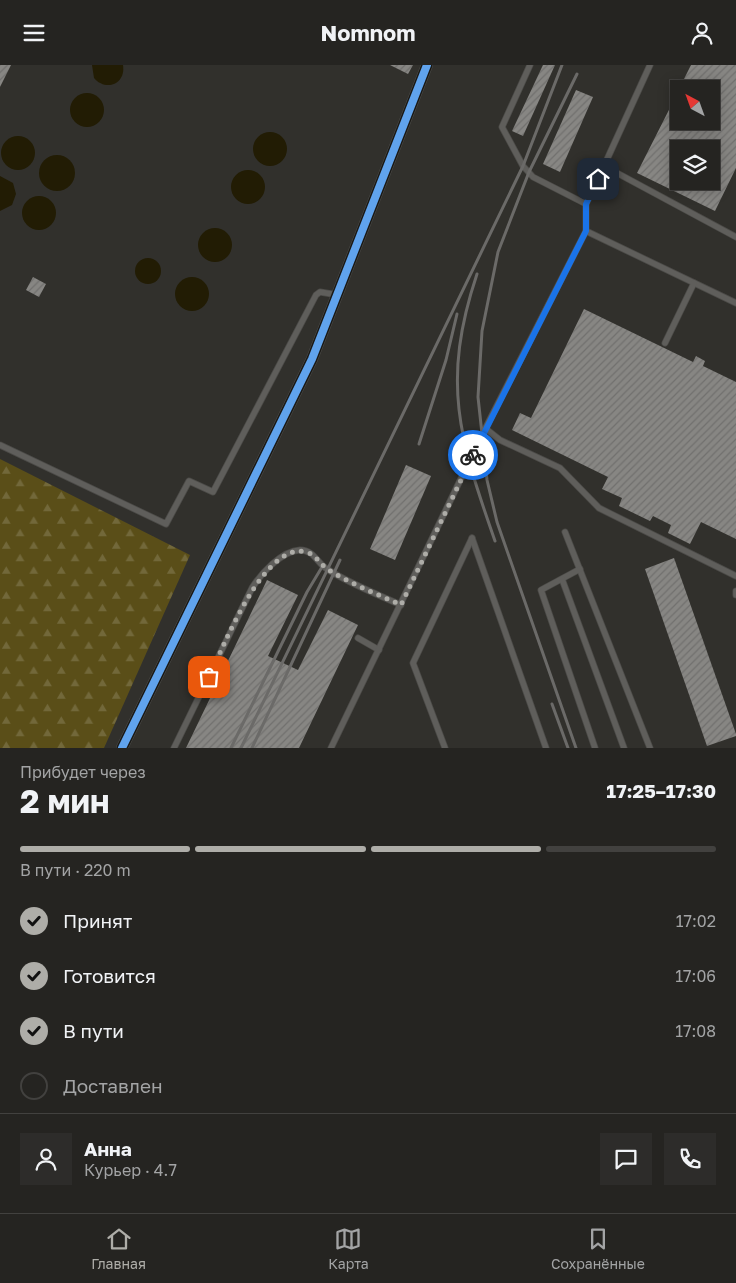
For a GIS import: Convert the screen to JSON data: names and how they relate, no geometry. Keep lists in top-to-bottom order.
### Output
{
  "north": "top left",
  "page": {
    "header": "Nomnom",
    "heading": ["2 мин", "Прибудет через", "17:25–17:30"],
    "panel": ["Анна", "Курьер · 4.7"],
    "bar": "В пути · 220 m",
    "list": [
      ["Принят", "17:02"],
      ["Готовится", "17:06"],
      ["В пути", "17:08"],
      "Доставлен"
    ],
    "tabs": ["Главная", "Карта", "Сохранённые"]
  }
}
